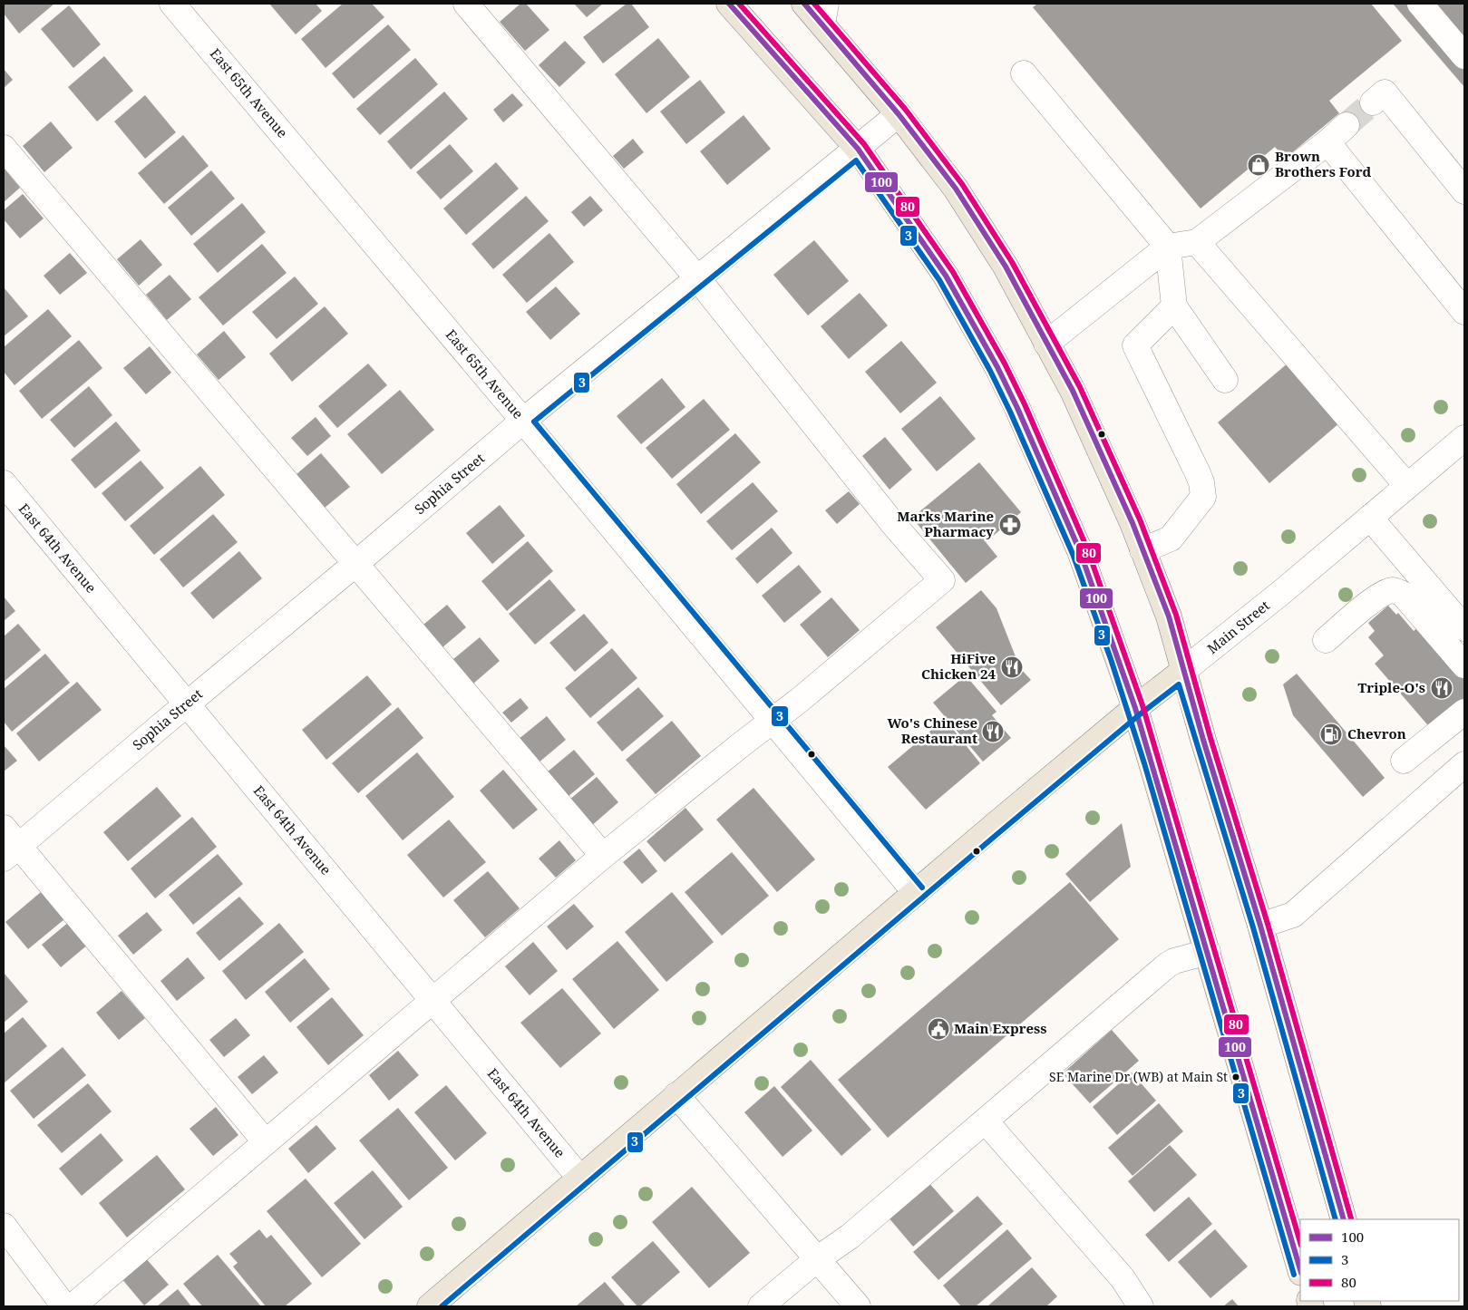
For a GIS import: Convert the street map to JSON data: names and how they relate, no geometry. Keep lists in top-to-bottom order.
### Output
{
  "streets": {
    "main road": ["Main Street"],
    "street": ["East 65th Avenue", "Sophia Street", "East 64th Avenue"]
  },
  "crossings": [
    ["East 65th Avenue", "Sophia Street"],
    ["East 65th Avenue", "Main Street"],
    ["Sophia Street", "East 64th Avenue"],
    ["East 64th Avenue", "Main Street"]
  ],
  "places": {
    "shop": ["Brown Brothers Ford"],
    "pharmacy": ["Marks Marine Pharmacy"],
    "restaurant": ["HiFive Chicken 24", "Triple-O's", "Wo's Chinese Restaurant"],
    "fuel station": ["Chevron"],
    "public building": ["Main Express"],
    "other": ["SE Marine Dr (WB) at Main St"]
  },
  "lines": ["transit line 100", "transit line 80", "transit line 3"],
  "legend": ["100", "3", "80"]
}
